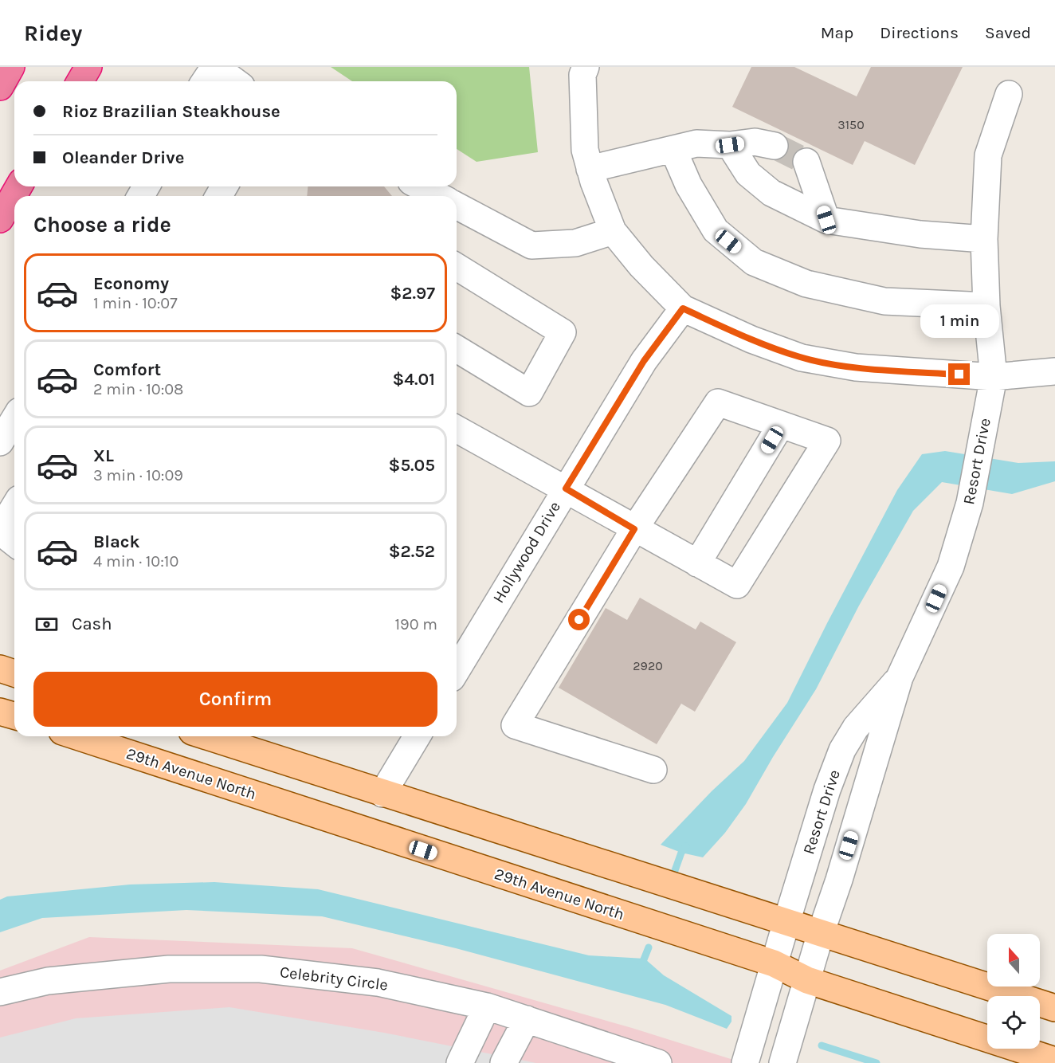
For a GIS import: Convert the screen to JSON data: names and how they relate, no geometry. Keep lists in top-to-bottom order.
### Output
{
  "streets": {
    "main road": ["29th Avenue North"],
    "street": ["Resort Drive", "Hollywood Drive", "Celebrity Circle"]
  },
  "crossings": [
    ["Resort Drive", "29th Avenue North"]
  ],
  "house_numbers": ["3150", "2920"],
  "north": "top",
  "page": {
    "header": "Ridey",
    "nav": ["Map", "Directions", "Saved"],
    "banner": ["Rioz Brazilian Steakhouse", "Oleander Drive"],
    "heading": "Choose a ride",
    "list": [
      {
        "name": "Economy",
        "note": "1 min · 10:07",
        "value": "$2.97"
      },
      {
        "name": "Comfort",
        "note": "2 min · 10:08",
        "value": "$4.01"
      },
      {
        "name": "XL",
        "note": "3 min · 10:09",
        "value": "$5.05"
      },
      {
        "name": "Black",
        "note": "4 min · 10:10",
        "value": "$2.52"
      }
    ],
    "bubble": "1 min",
    "pay": ["Cash", "190 m"],
    "buttons": "Confirm"
  }
}
